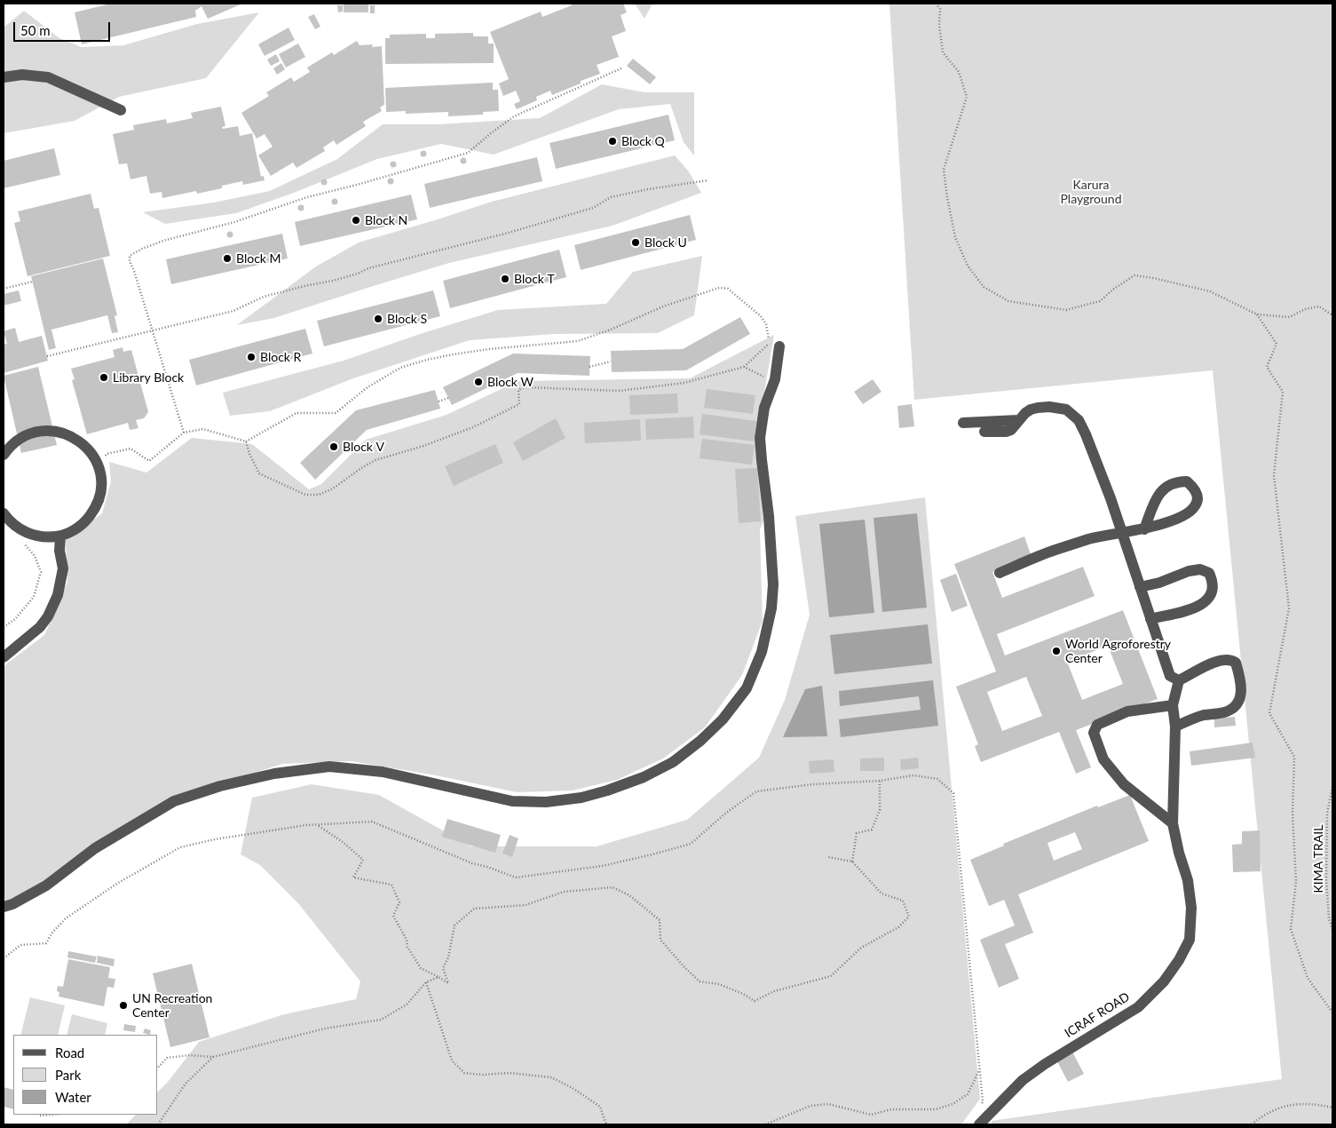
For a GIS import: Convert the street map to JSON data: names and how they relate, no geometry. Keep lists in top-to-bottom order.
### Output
{
  "streets": {
    "lane": ["ICRAF ROAD"],
    "path": ["KIMA TRAIL"]
  },
  "parks": ["Karura Playground"],
  "places": [
    "Block Q",
    "Block N",
    "Block U",
    "Block M",
    "Block T",
    "Block S",
    "Block R",
    "Library Block",
    "Block W",
    "Block V",
    "World Agroforestry Center",
    "UN Recreation Center"
  ],
  "legend": ["Road", "Park", "Water"],
  "scale_bar": "50 m"
}
